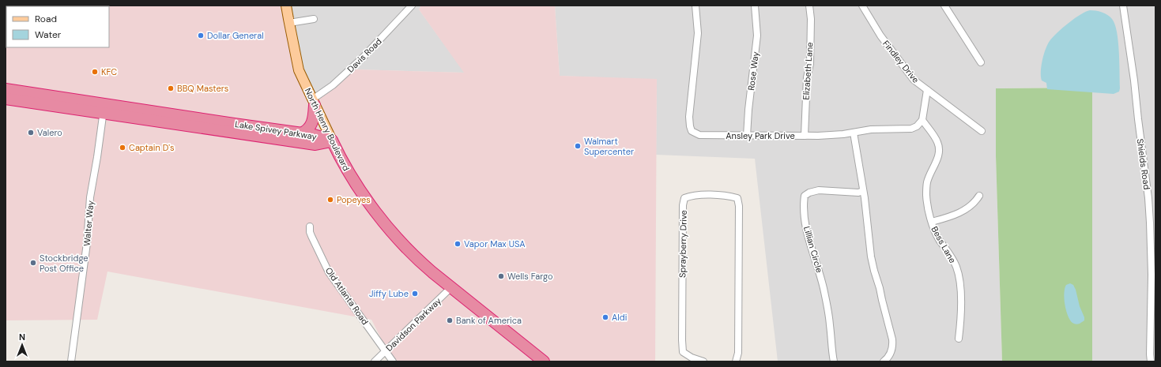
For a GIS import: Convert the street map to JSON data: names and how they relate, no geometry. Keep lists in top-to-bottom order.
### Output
{
  "streets": {
    "highway": ["North Henry Boulevard", "Lake Spivey Parkway"],
    "street": [
      "Davis Road",
      "Findley Drive",
      "Rose Way",
      "Elizabeth Lane",
      "Ansley Park Drive",
      "Shields Road",
      "Walter Way",
      "Sprayberry Drive",
      "Bess Lane",
      "Lillian Circle",
      "Old Atlanta Road",
      "Davidson Parkway"
    ]
  },
  "crossings": [
    ["Davis Road", "North Henry Boulevard"],
    ["Rose Way", "Ansley Park Drive"],
    ["Elizabeth Lane", "Ansley Park Drive"],
    ["North Henry Boulevard", "Lake Spivey Parkway"],
    ["North Henry Boulevard", "Davidson Parkway"],
    ["Lake Spivey Parkway", "Walter Way"],
    ["Ansley Park Drive", "Bess Lane"],
    ["Old Atlanta Road", "Davidson Parkway"]
  ],
  "places": [
    "Dollar General",
    "KFC",
    "BBQ Masters",
    "Valero",
    "Walmart Supercenter",
    "Captain D's",
    "Popeyes",
    "Vapor Max USA",
    "Stockbridge Post Office",
    "Wells Fargo",
    "Jiffy Lube",
    "Aldi",
    "Bank of America"
  ],
  "legend": ["Road", "Water"],
  "north": "top"
}
